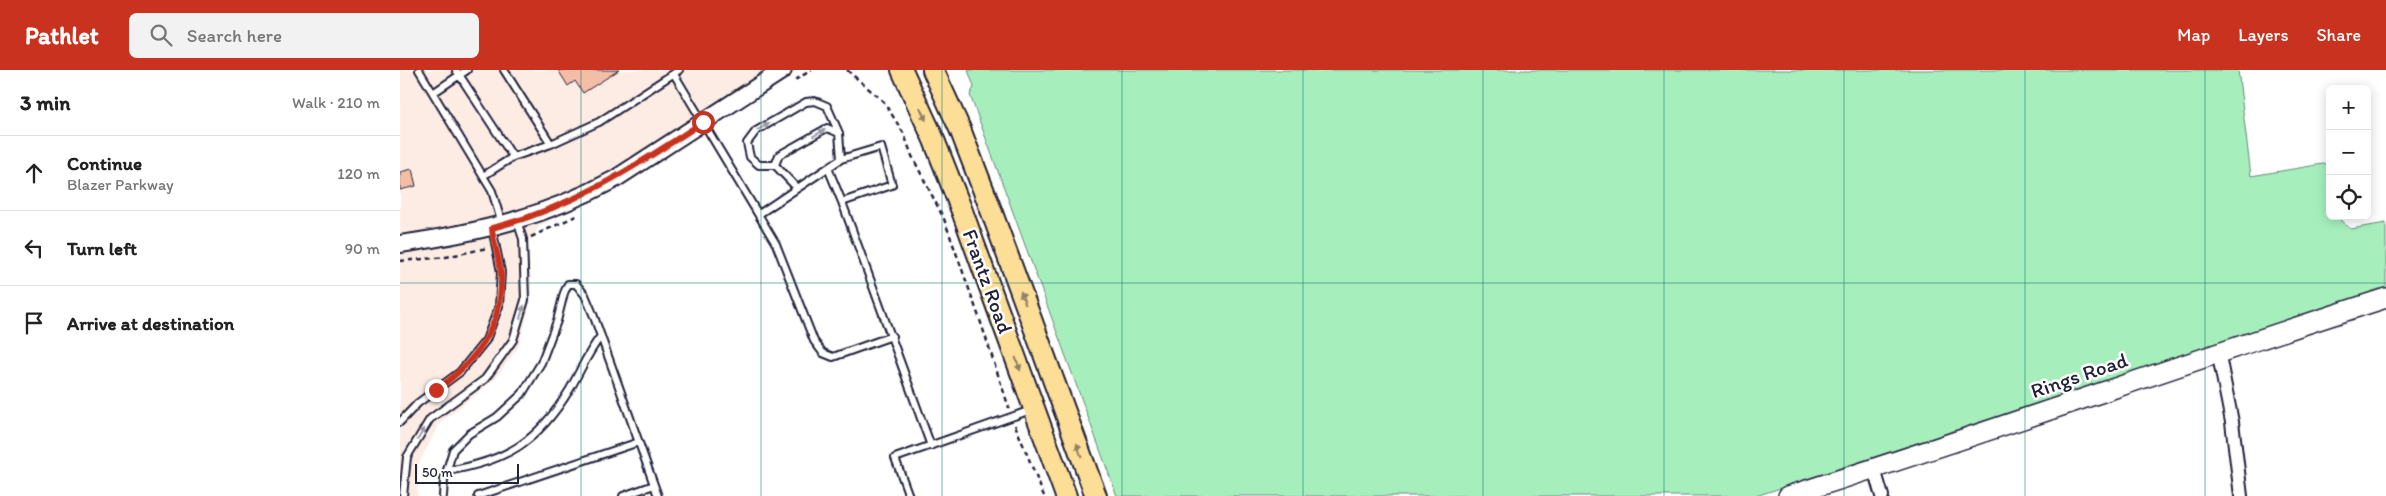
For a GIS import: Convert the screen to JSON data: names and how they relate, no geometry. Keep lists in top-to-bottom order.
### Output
{
  "streets": {
    "main road": ["Frantz Road", "Rings Road"]
  },
  "scale_bar": "50 m",
  "page": {
    "header": "Pathlet",
    "search": "Search here",
    "nav": ["Map", "Layers", "Share"],
    "heading": ["3 min", "Walk · 210 m"],
    "map_buttons": ["+", "−"],
    "list": [
      ["Continue", "Blazer Parkway", "120 m"],
      ["Turn left", "90 m"],
      "Arrive at destination"
    ],
    "scale": "50 m"
  }
}
